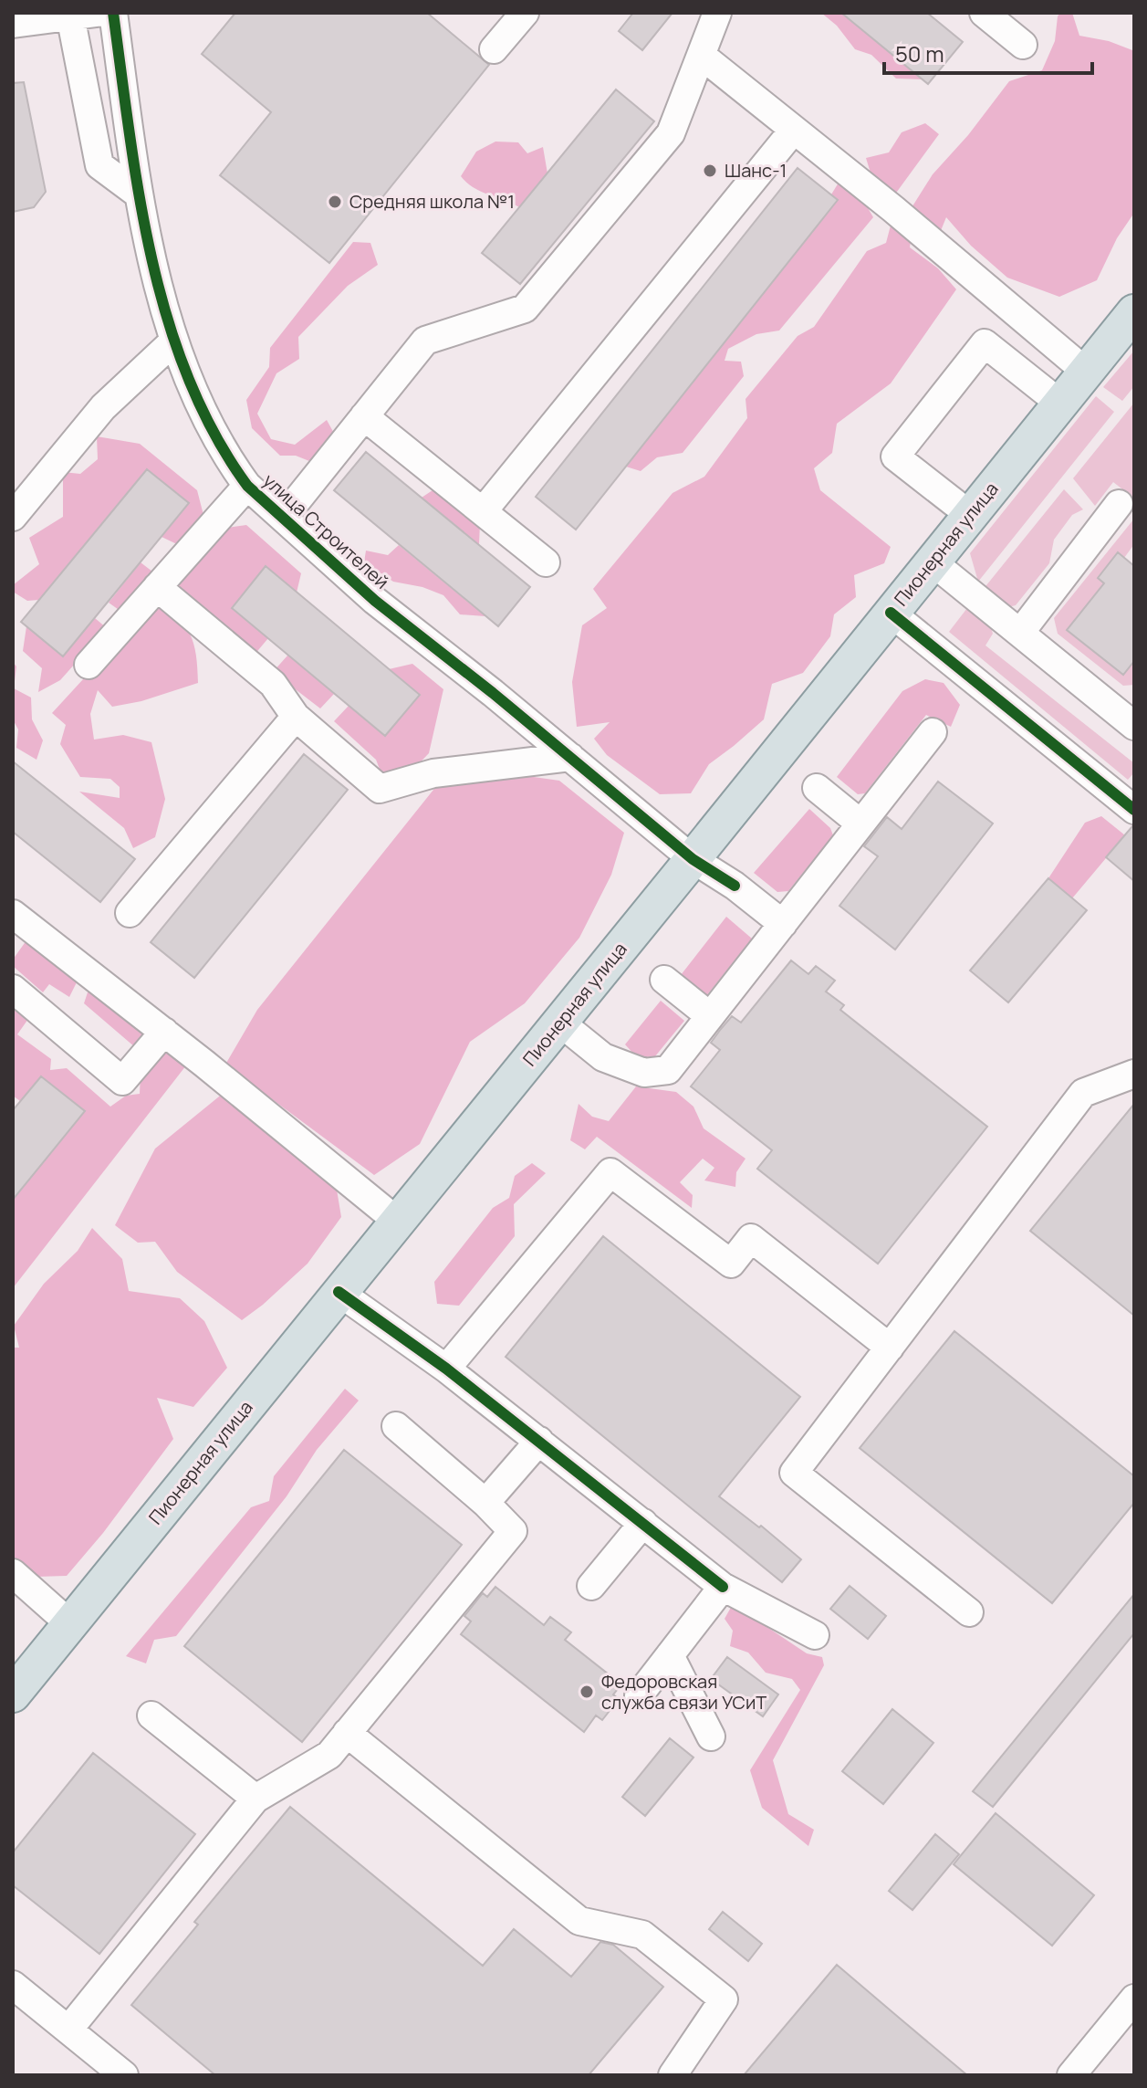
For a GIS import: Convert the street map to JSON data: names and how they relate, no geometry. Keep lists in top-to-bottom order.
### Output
{
  "streets": {
    "main road": ["Пионерная улица"],
    "street": ["улица Строителей"]
  },
  "crossings": [
    ["улица Строителей", "Пионерная улица"]
  ],
  "places": ["Шанс-1", "Средняя школа №1", "Федоровская служба связи УСиТ"],
  "scale_bar": "50 m"
}
